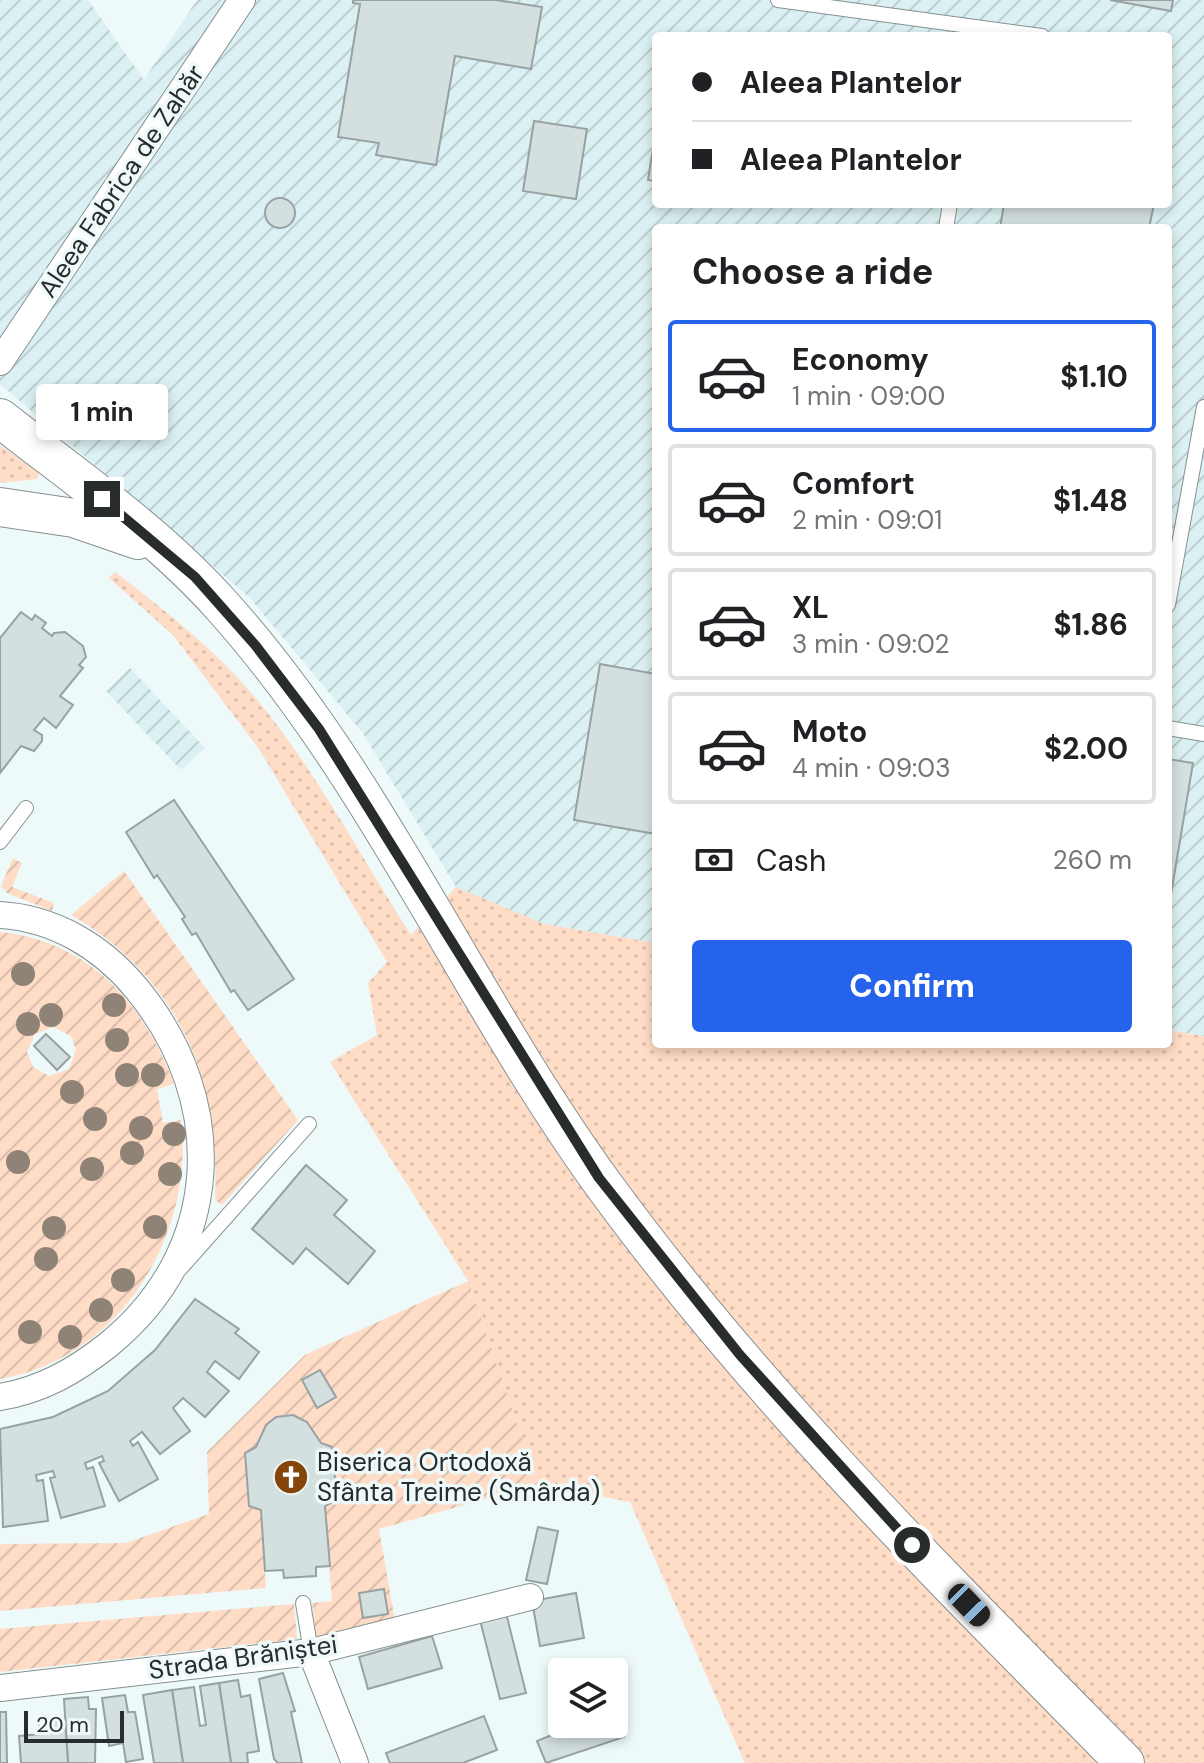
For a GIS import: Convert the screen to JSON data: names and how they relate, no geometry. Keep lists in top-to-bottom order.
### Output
{
  "streets": {
    "street": ["Aleea Fabrica de Zahăr", "Strada Brăniștei"]
  },
  "places": {
    "church": ["Biserica Ortodoxă Sfânta Treime (Smârda)"]
  },
  "scale_bar": "20 m",
  "page": {
    "banner": ["Aleea Plantelor", "Aleea Plantelor"],
    "heading": "Choose a ride",
    "list": [
      {
        "name": "Economy",
        "note": "1 min · 09:00",
        "value": "$1.10"
      },
      {
        "name": "Comfort",
        "note": "2 min · 09:01",
        "value": "$1.48"
      },
      {
        "name": "XL",
        "note": "3 min · 09:02",
        "value": "$1.86"
      },
      {
        "name": "Moto",
        "note": "4 min · 09:03",
        "value": "$2.00"
      }
    ],
    "bubble": "1 min",
    "pay": ["Cash", "260 m"],
    "buttons": "Confirm",
    "scale": "20 m"
  }
}
